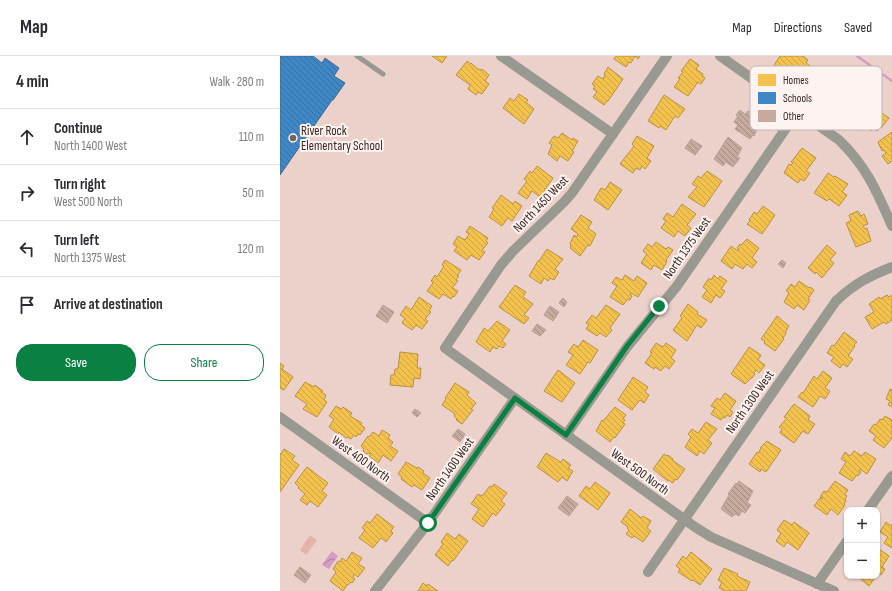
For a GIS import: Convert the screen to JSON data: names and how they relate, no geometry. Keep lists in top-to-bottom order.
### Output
{
  "streets": {
    "street": [
      "North 1450 West",
      "North 1375 West",
      "North 1300 West",
      "West 400 North",
      "North 1400 West",
      "West 500 North"
    ]
  },
  "crossings": [
    ["North 1450 West", "West 500 North"],
    ["North 1375 West", "West 500 North"],
    ["North 1300 West", "West 500 North"],
    ["West 400 North", "North 1400 West"],
    ["North 1400 West", "West 500 North"]
  ],
  "places": ["River Rock Elementary School"],
  "legend": ["Homes", "Schools", "Other"],
  "page": {
    "header": "Map",
    "nav": ["Map", "Directions", "Saved"],
    "heading": ["4 min", "Walk · 280 m"],
    "list": [
      ["Continue", "North 1400 West", "110 m"],
      ["Turn right", "West 500 North", "50 m"],
      ["Turn left", "North 1375 West", "120 m"],
      "Arrive at destination"
    ],
    "buttons": ["Save", "Share"],
    "map_buttons": ["+", "−"]
  }
}
